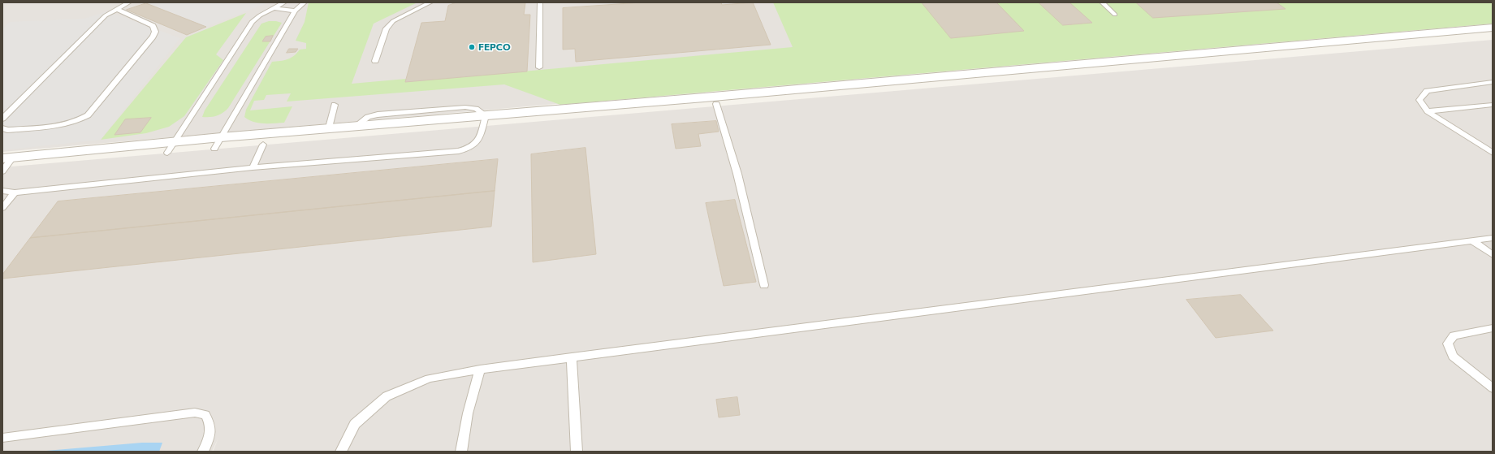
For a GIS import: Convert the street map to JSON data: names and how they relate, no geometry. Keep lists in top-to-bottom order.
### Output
{
  "places": ["FEPCO"]
}
